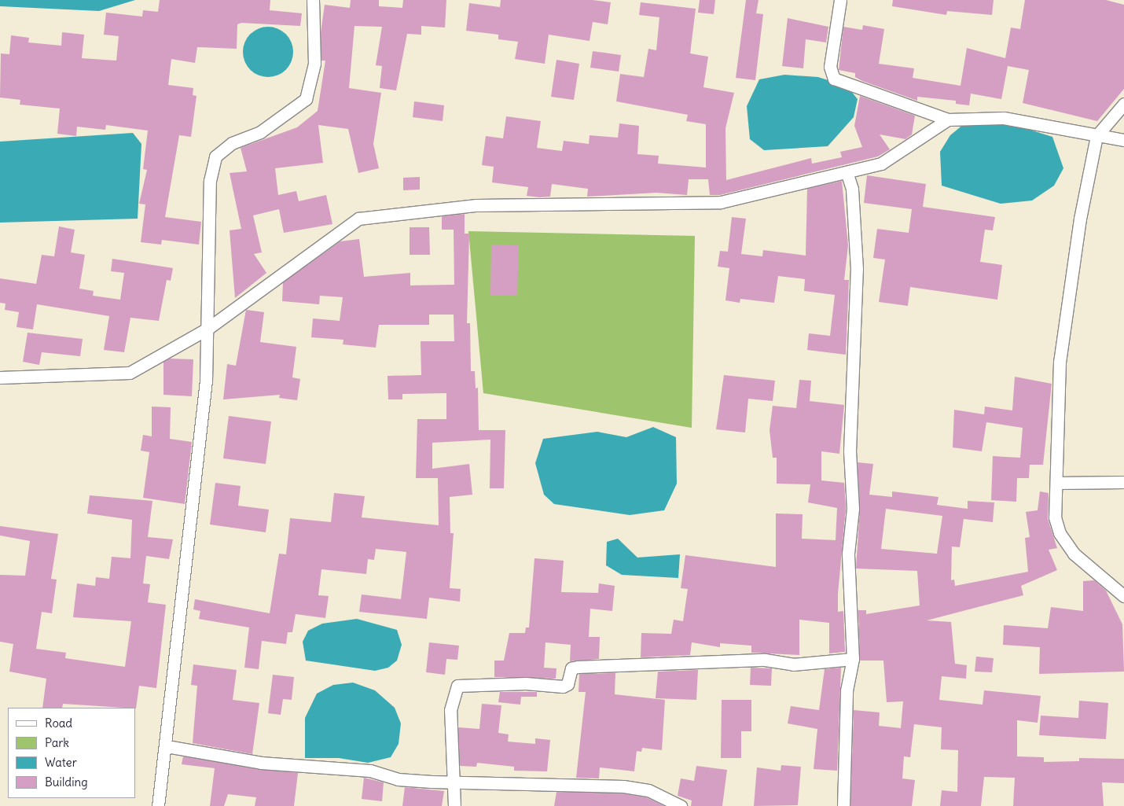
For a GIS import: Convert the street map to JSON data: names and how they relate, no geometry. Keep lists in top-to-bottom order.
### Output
{
  "legend": [
    "Road",
    "Park",
    "Water",
    "Building"
  ]
}
